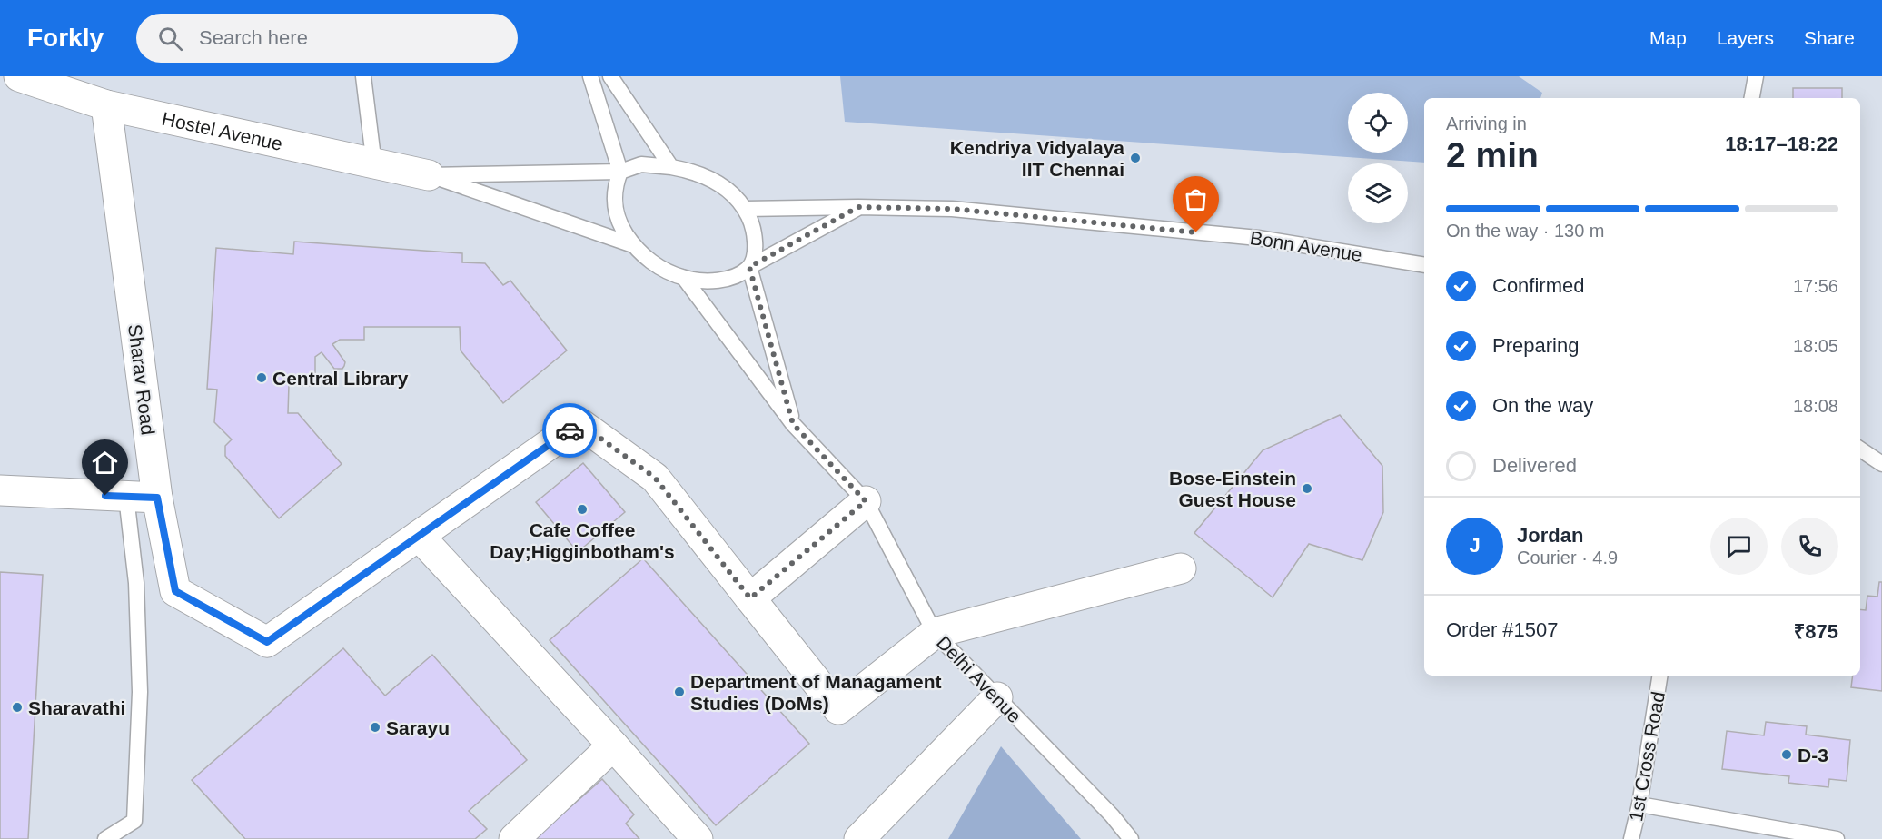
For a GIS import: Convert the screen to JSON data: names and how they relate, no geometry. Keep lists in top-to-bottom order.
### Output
{
  "streets": {
    "street": ["Hostel Avenue", "Sharav Road"],
    "lane": ["Bonn Avenue", "Delhi Avenue", "1st Cross Road"]
  },
  "crossings": [
    ["Hostel Avenue", "Sharav Road"],
    ["Bonn Avenue", "Delhi Avenue"]
  ],
  "places": [
    "Kendriya Vidyalaya IIT Chennai",
    "Central Library",
    "Bose-Einstein Guest House",
    "Cafe Coffee Day;Higginbotham's",
    "Department of Managament Studies (DoMs)",
    "Sharavathi",
    "Sarayu",
    "D-3"
  ],
  "page": {
    "header": "Forkly",
    "search": "Search here",
    "nav": ["Map", "Layers", "Share"],
    "heading": ["2 min", "Arriving in", "18:17–18:22"],
    "panel": [
      "Jordan",
      "Courier · 4.9",
      "Order #1507",
      "₹875"
    ],
    "bar": "On the way · 130 m",
    "list": [
      ["Confirmed", "17:56"],
      ["Preparing", "18:05"],
      ["On the way", "18:08"],
      "Delivered"
    ],
    "round": "J"
  }
}
